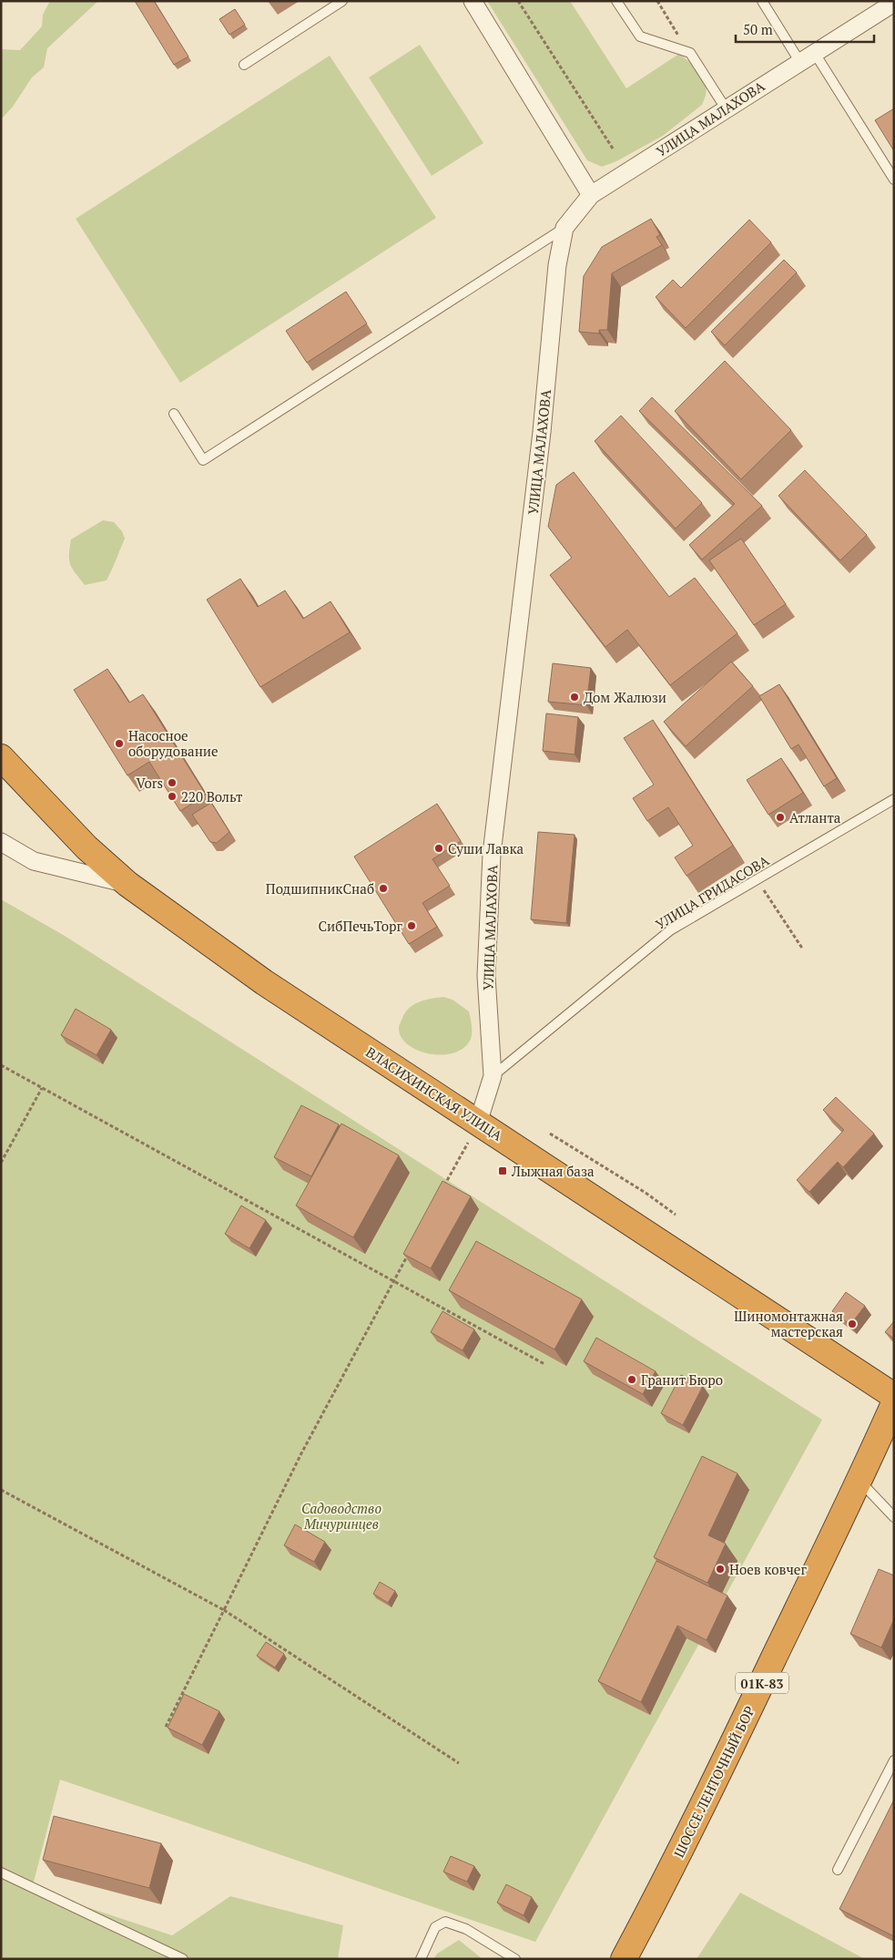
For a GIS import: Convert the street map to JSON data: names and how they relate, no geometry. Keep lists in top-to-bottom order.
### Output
{
  "streets": {
    "highway": ["ВЛАСИХИНСКАЯ УЛИЦА", "01К-83", "ШОССЕ ЛЕНТОЧНЫЙ БОР"],
    "street": ["УЛИЦА МАЛАХОВА"],
    "lane": ["УЛИЦА ГРИДАСОВА"]
  },
  "crossings": [
    ["УЛИЦА МАЛАХОВА", "УЛИЦА ГРИДАСОВА"]
  ],
  "parks": ["Садоводство Мичуринцев"],
  "places": {
    "other": [
      "Дом Жалюзи",
      "Насосное оборудование",
      "Vors",
      "220 Вольт",
      "Атланта",
      "Суши Лавка",
      "ПодшипникСнаб",
      "СибПечьТорг",
      "Шиномонтажная мастерская",
      "Гранит Бюро",
      "Ноев ковчег"
    ],
    "transit": ["Лыжная база"]
  },
  "scale_bar": "50 m"
}
